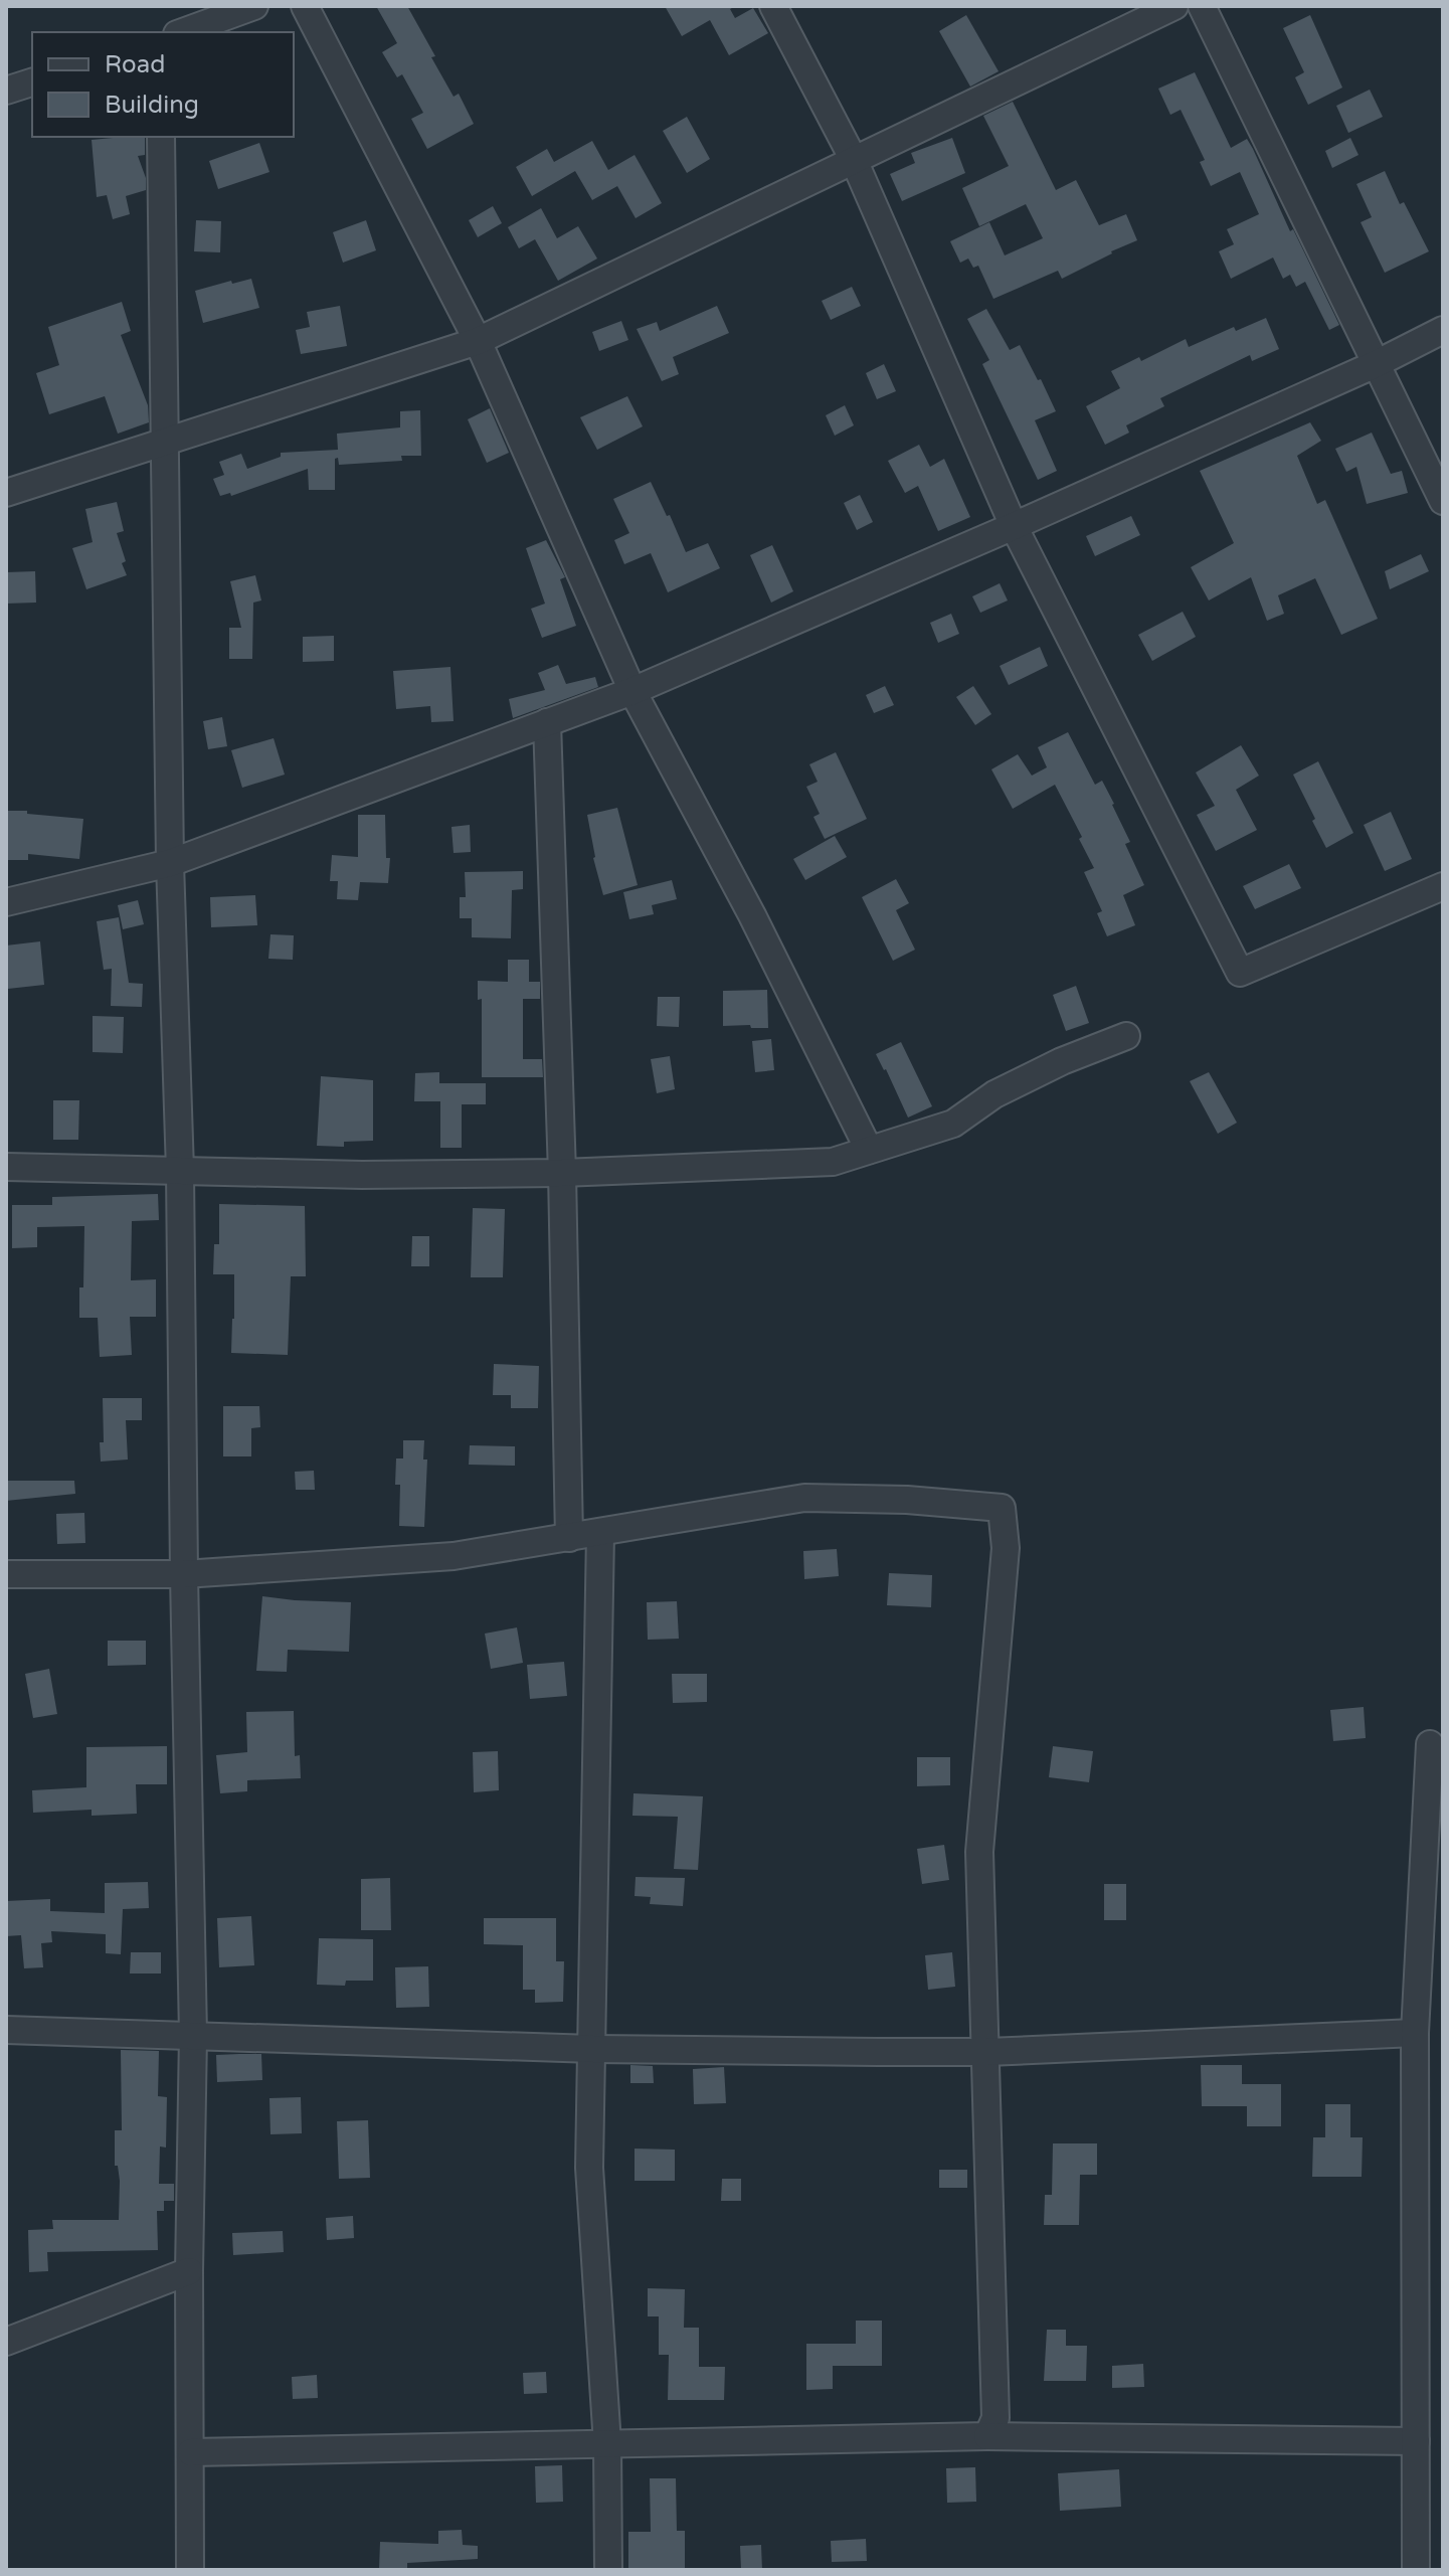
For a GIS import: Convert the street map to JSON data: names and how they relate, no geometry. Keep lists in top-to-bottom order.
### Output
{
  "legend": ["Road", "Building"]
}
